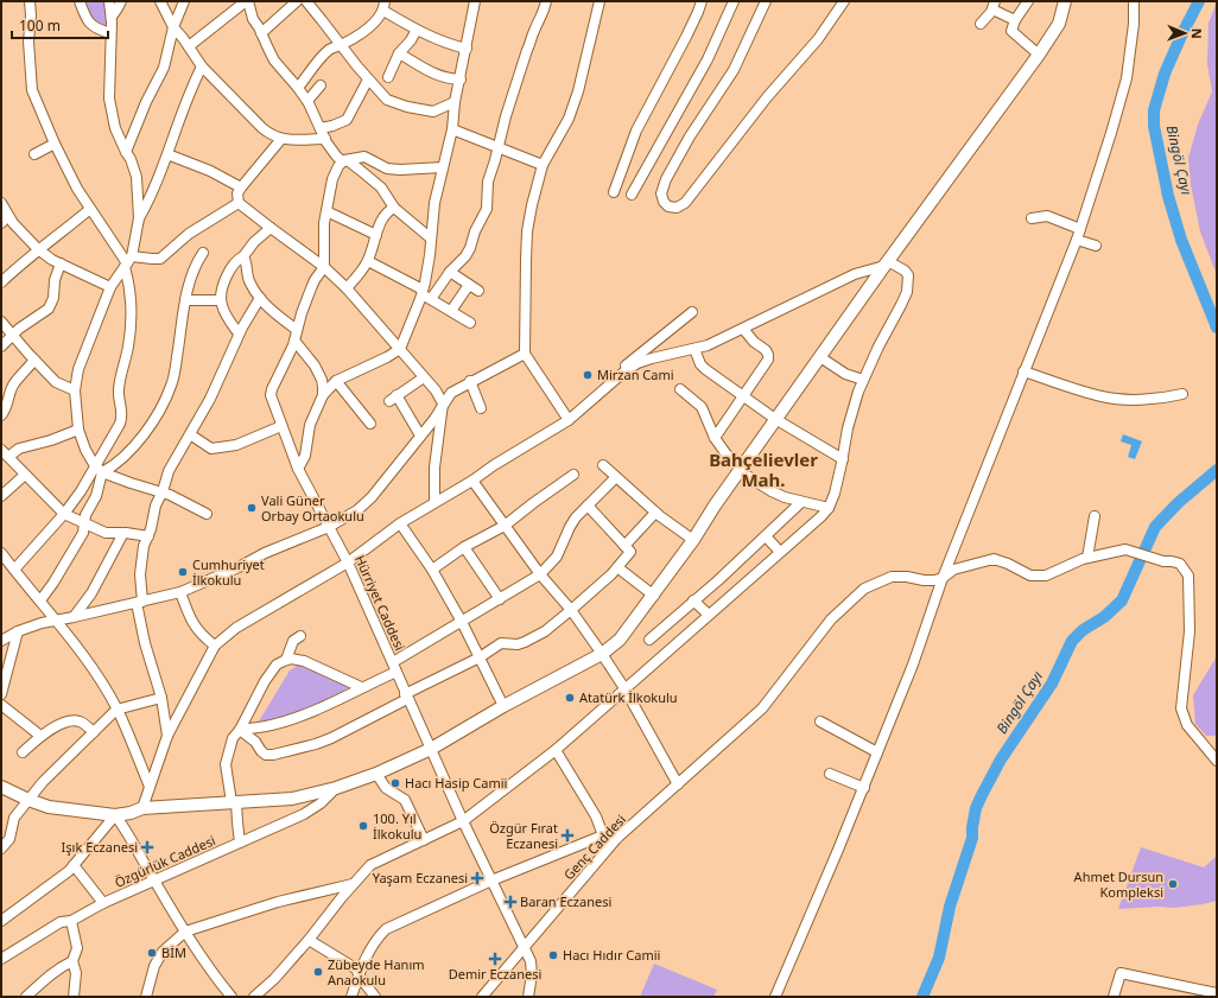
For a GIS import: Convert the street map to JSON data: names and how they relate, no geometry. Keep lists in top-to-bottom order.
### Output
{
  "streets": {
    "street": ["Hürriyet Caddesi", "Genç Caddesi", "Özgürlük Caddesi"]
  },
  "crossings": [
    ["Hürriyet Caddesi", "Genç Caddesi"]
  ],
  "districts": ["Bahçelievler Mah."],
  "water": ["Bingöl Çayı"],
  "places": {
    "other": [
      "Mirzan Cami",
      "Vali Güner Orbay Ortaokulu",
      "Cumhuriyet İlkokulu",
      "Atatürk İlkokulu",
      "Hacı Hasip Camii",
      "100. Yıl İlkokulu",
      "Ahmet Dursun Kompleksi",
      "BİM",
      "Hacı Hıdır Camii",
      "Zübeyde Hanım Anaokulu"
    ],
    "health": [
      "Özgür Fırat Eczanesi",
      "Işık Eczanesi",
      "Yaşam Eczanesi",
      "Baran Eczanesi",
      "Demir Eczanesi"
    ]
  },
  "scale_bar": "100 m",
  "north": "right"
}
